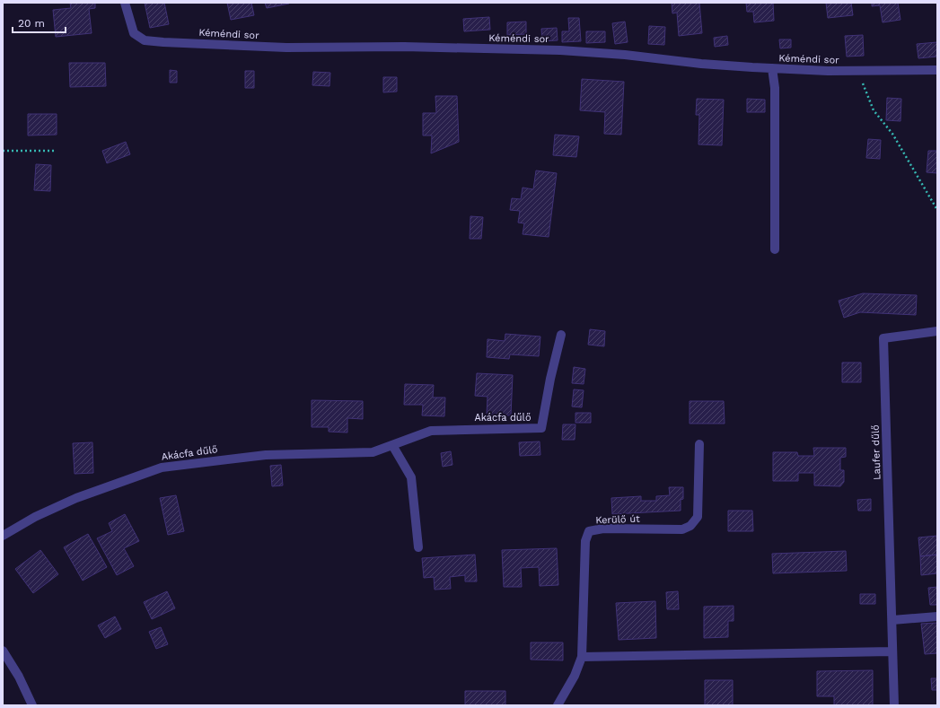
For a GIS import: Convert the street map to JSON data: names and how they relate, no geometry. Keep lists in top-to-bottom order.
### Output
{
  "streets": {
    "street": [
      "Kéméndi sor",
      "Akácfa dűlő",
      "Laufer dűlő",
      "Kerülő út"
    ]
  },
  "scale_bar": "20 m"
}
